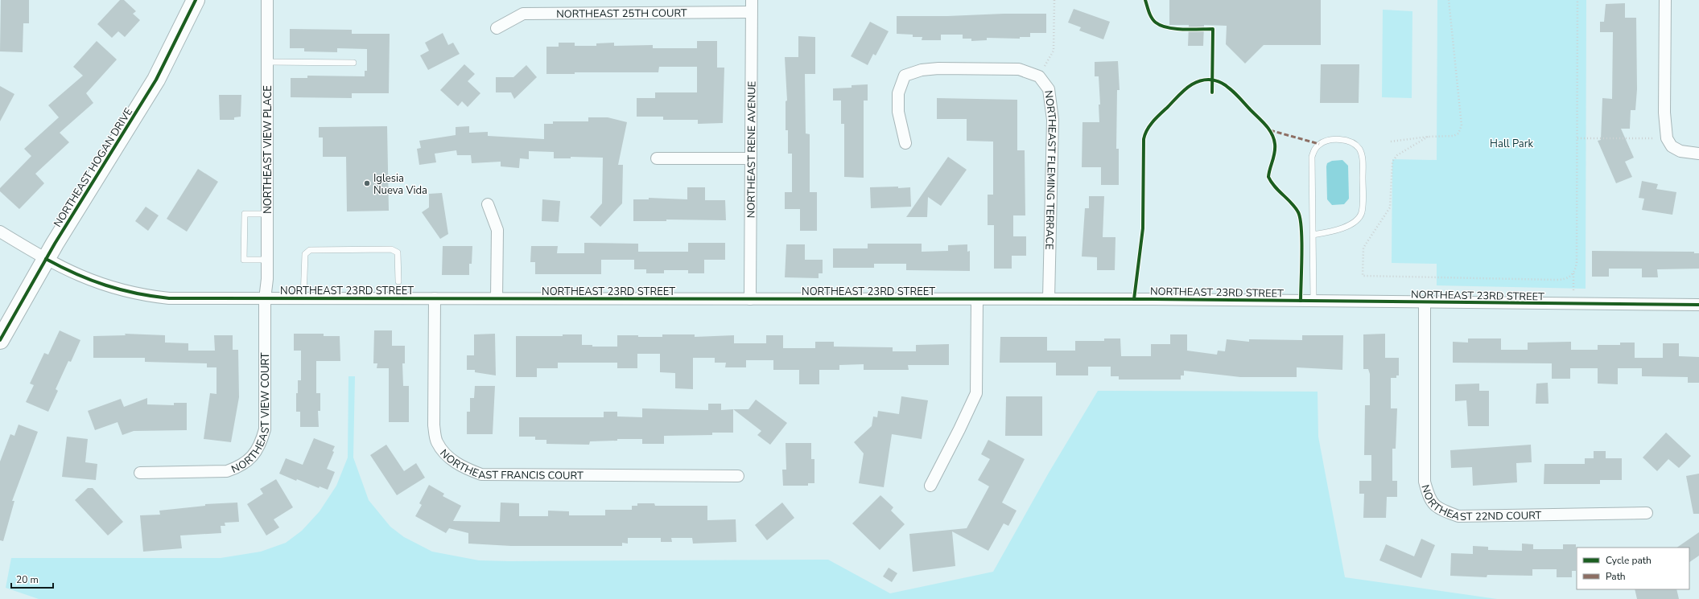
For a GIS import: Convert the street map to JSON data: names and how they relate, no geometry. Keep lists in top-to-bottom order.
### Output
{
  "streets": {
    "highway": ["NORTHEAST HOGAN DRIVE"],
    "street": [
      "NORTHEAST 25TH COURT",
      "NORTHEAST VIEW PLACE",
      "NORTHEAST RENE AVENUE",
      "NORTHEAST FLEMING TERRACE",
      "NORTHEAST 23RD STREET",
      "NORTHEAST VIEW COURT",
      "NORTHEAST FRANCIS COURT",
      "NORTHEAST 22ND COURT"
    ]
  },
  "crossings": [
    ["NORTHEAST 25TH COURT", "NORTHEAST RENE AVENUE"],
    ["NORTHEAST VIEW PLACE", "NORTHEAST 23RD STREET"],
    ["NORTHEAST VIEW PLACE", "NORTHEAST VIEW COURT"],
    ["NORTHEAST RENE AVENUE", "NORTHEAST 23RD STREET"],
    ["NORTHEAST HOGAN DRIVE", "NORTHEAST 23RD STREET"],
    ["NORTHEAST FLEMING TERRACE", "NORTHEAST 23RD STREET"],
    ["NORTHEAST 23RD STREET", "NORTHEAST VIEW COURT"],
    ["NORTHEAST 23RD STREET", "NORTHEAST FRANCIS COURT"],
    ["NORTHEAST 23RD STREET", "NORTHEAST 22ND COURT"]
  ],
  "parks": ["Hall Park"],
  "places": ["Iglesia Nueva Vida"],
  "legend": ["Cycle path", "Path"],
  "scale_bar": "20 m"
}
